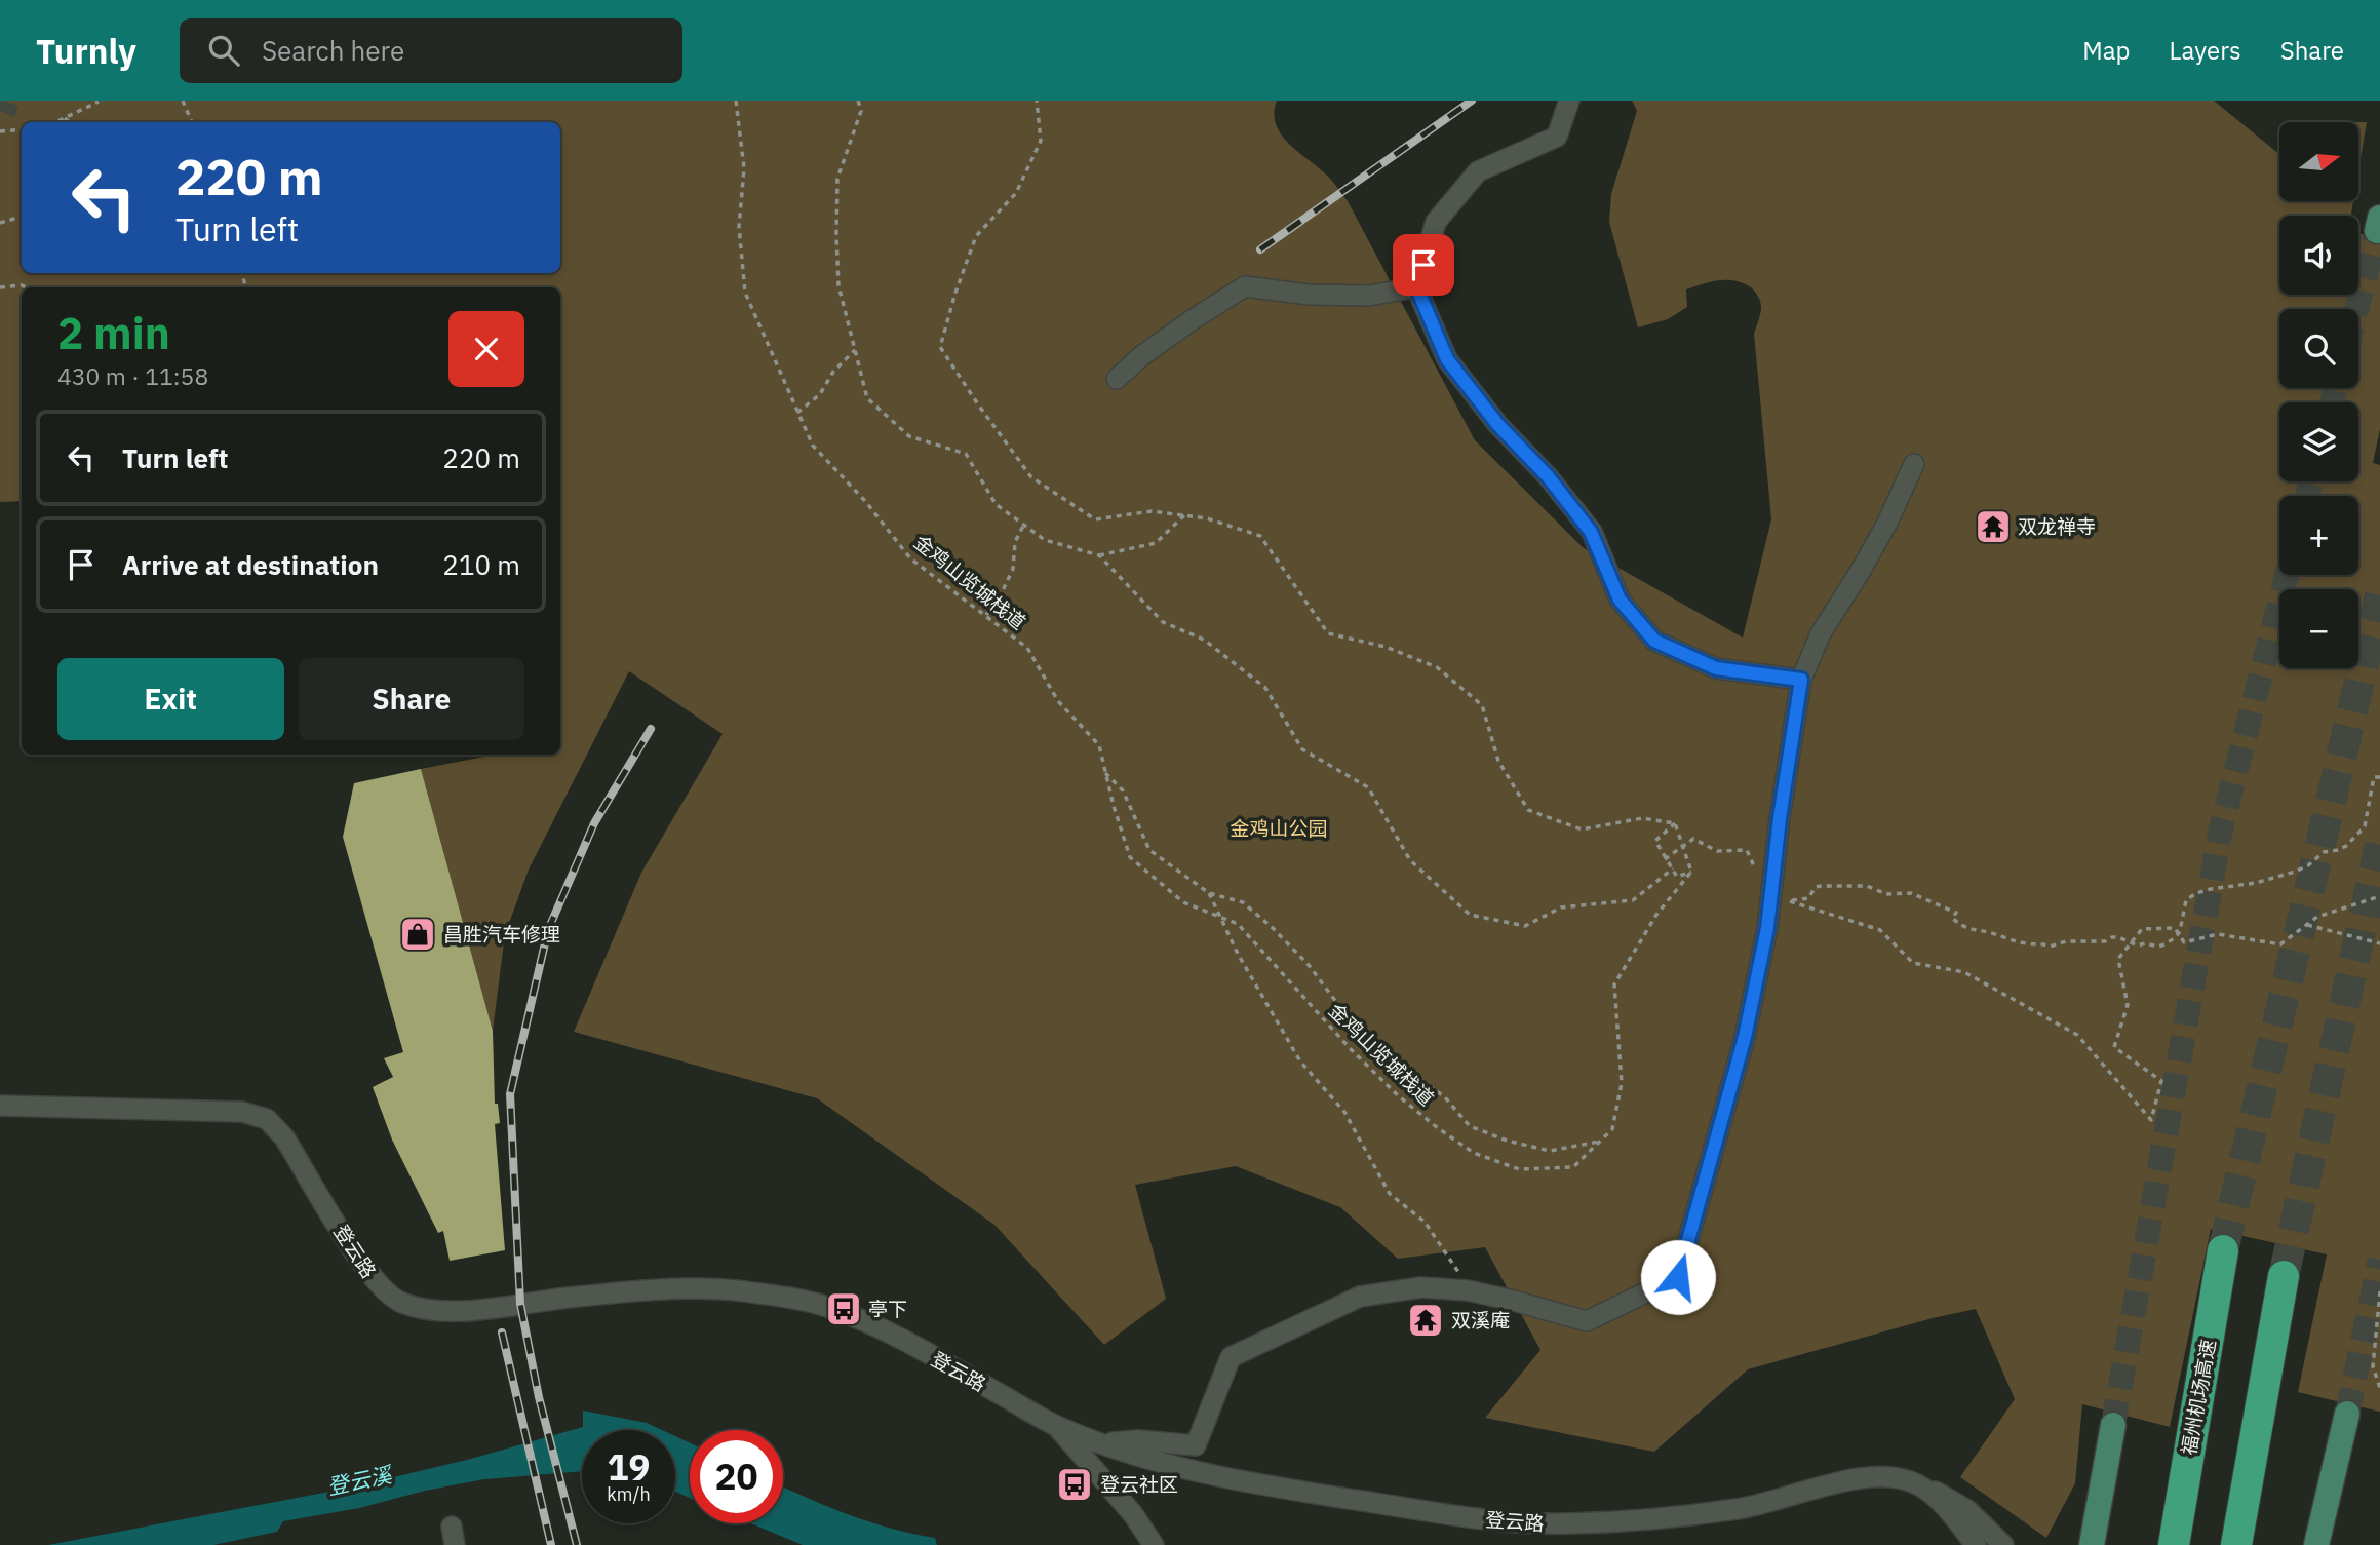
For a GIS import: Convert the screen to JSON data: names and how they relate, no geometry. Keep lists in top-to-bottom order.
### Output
{
  "streets": {
    "highway": ["福州机场高速"],
    "street": ["登云路"],
    "path": ["金鸡山览城栈道"]
  },
  "water": ["登云溪"],
  "parks": ["金鸡山公园"],
  "places": {
    "temple": ["双龙禅寺", "双溪庵"],
    "shop": ["昌胜汽车修理"],
    "bus stop": ["亭下", "登云社区"]
  },
  "north": "right",
  "page": {
    "header": "Turnly",
    "search": "Search here",
    "nav": ["Map", "Layers", "Share"],
    "map_buttons": ["+", "−"],
    "turn": ["220 m", "Turn left"],
    "heading": ["2 min", "430 m · 11:58"],
    "list": [
      {
        "name": "Turn left",
        "value": "220 m"
      },
      {
        "name": "Arrive at destination",
        "value": "210 m"
      }
    ],
    "buttons": ["Exit", "Share"],
    "speed": "19 km/h",
    "limit": "20"
  }
}
